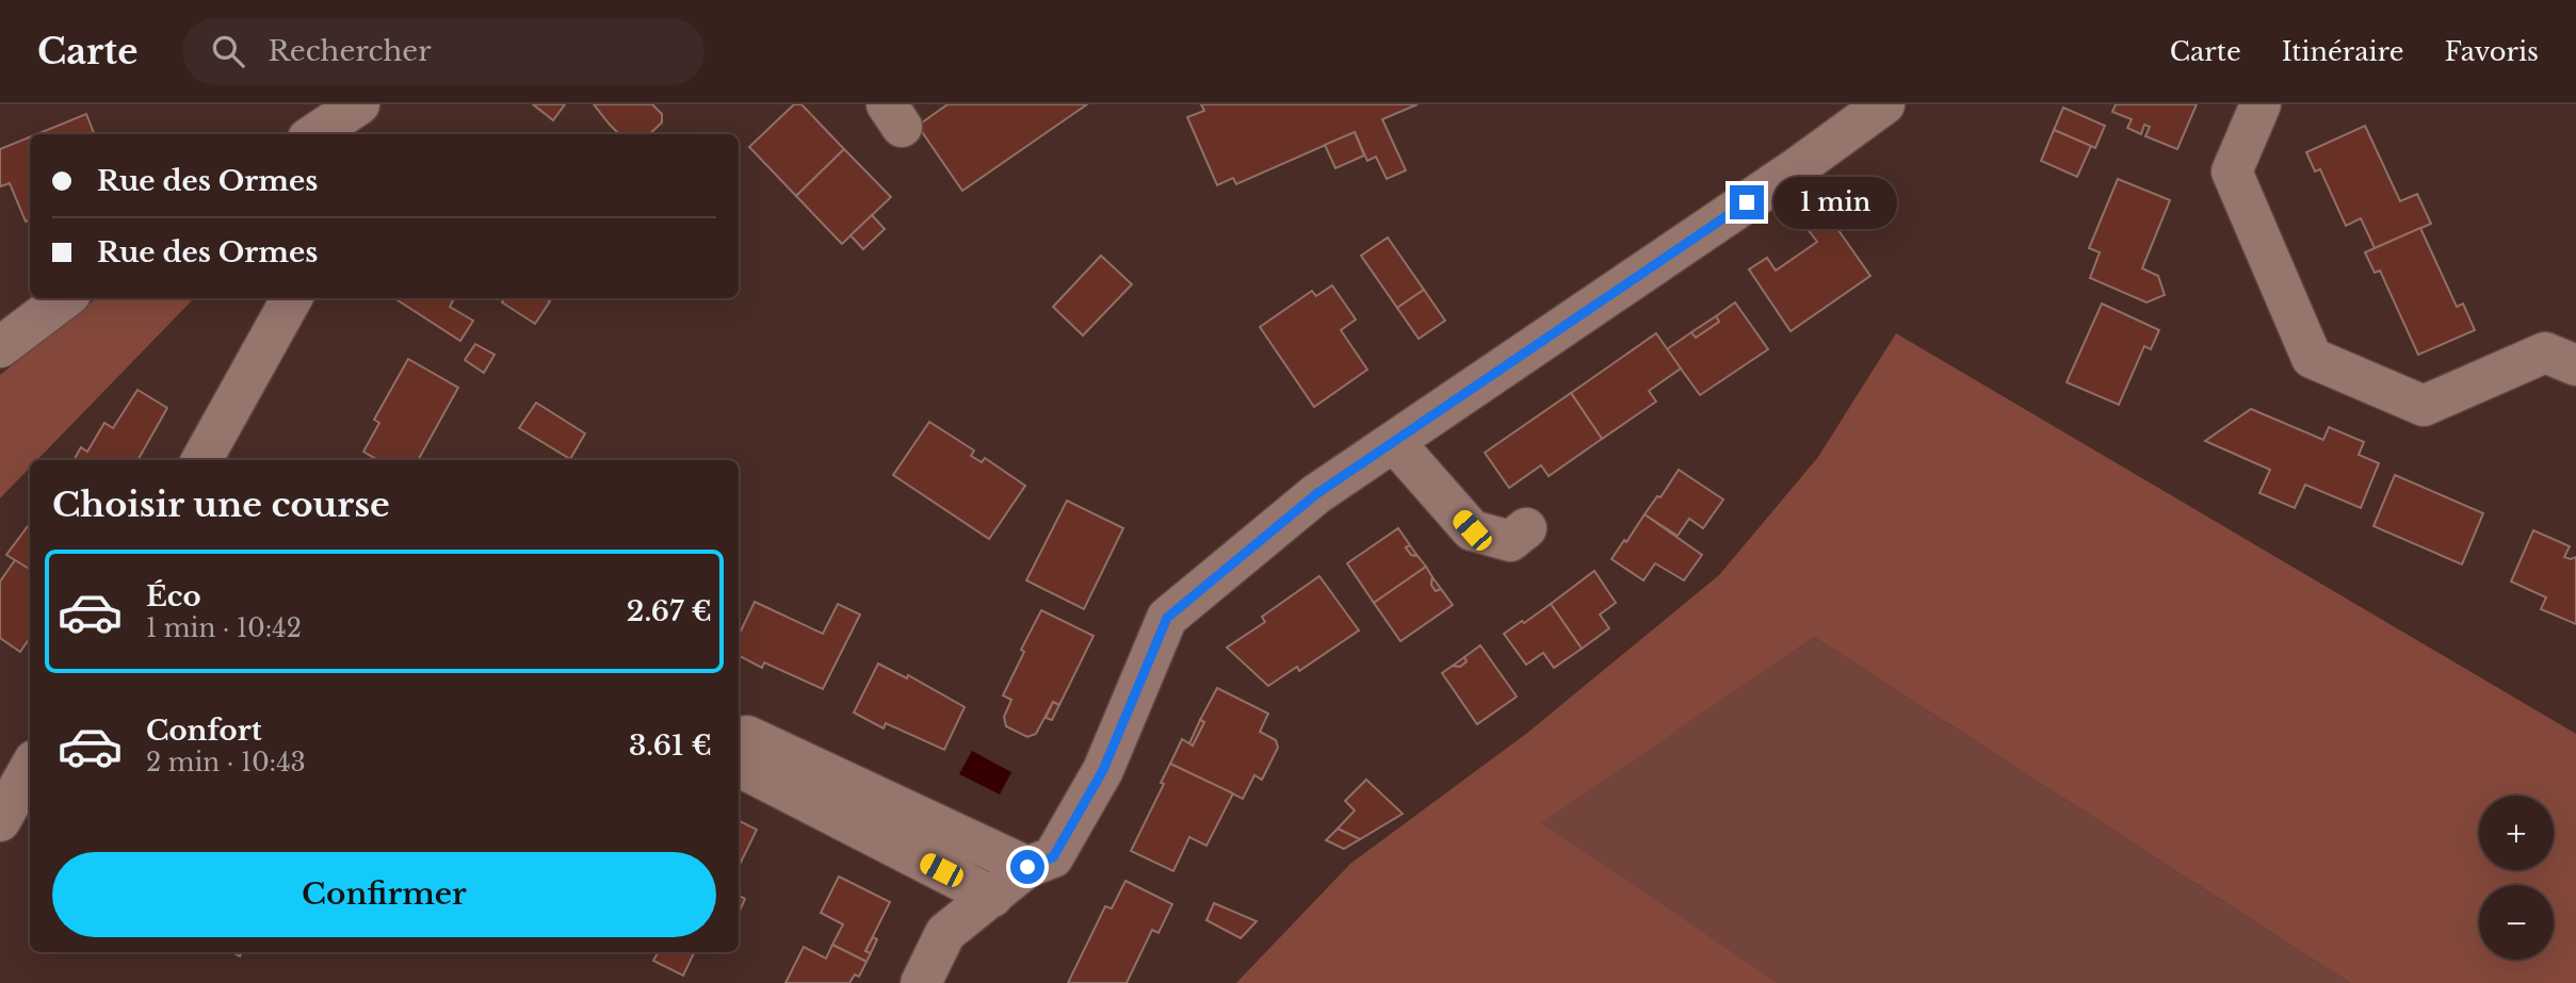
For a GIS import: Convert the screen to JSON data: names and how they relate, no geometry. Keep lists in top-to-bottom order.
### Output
{
  "page": {
    "header": "Carte",
    "search": "Rechercher",
    "nav": ["Carte", "Itinéraire", "Favoris"],
    "banner": ["Rue des Ormes", "Rue des Ormes"],
    "bubble": "1 min",
    "heading": "Choisir une course",
    "list": [
      {
        "name": "Éco",
        "note": "1 min · 10:42",
        "value": "2.67 €"
      },
      {
        "name": "Confort",
        "note": "2 min · 10:43",
        "value": "3.61 €"
      }
    ],
    "map_buttons": ["+", "−"],
    "buttons": "Confirmer"
  }
}
